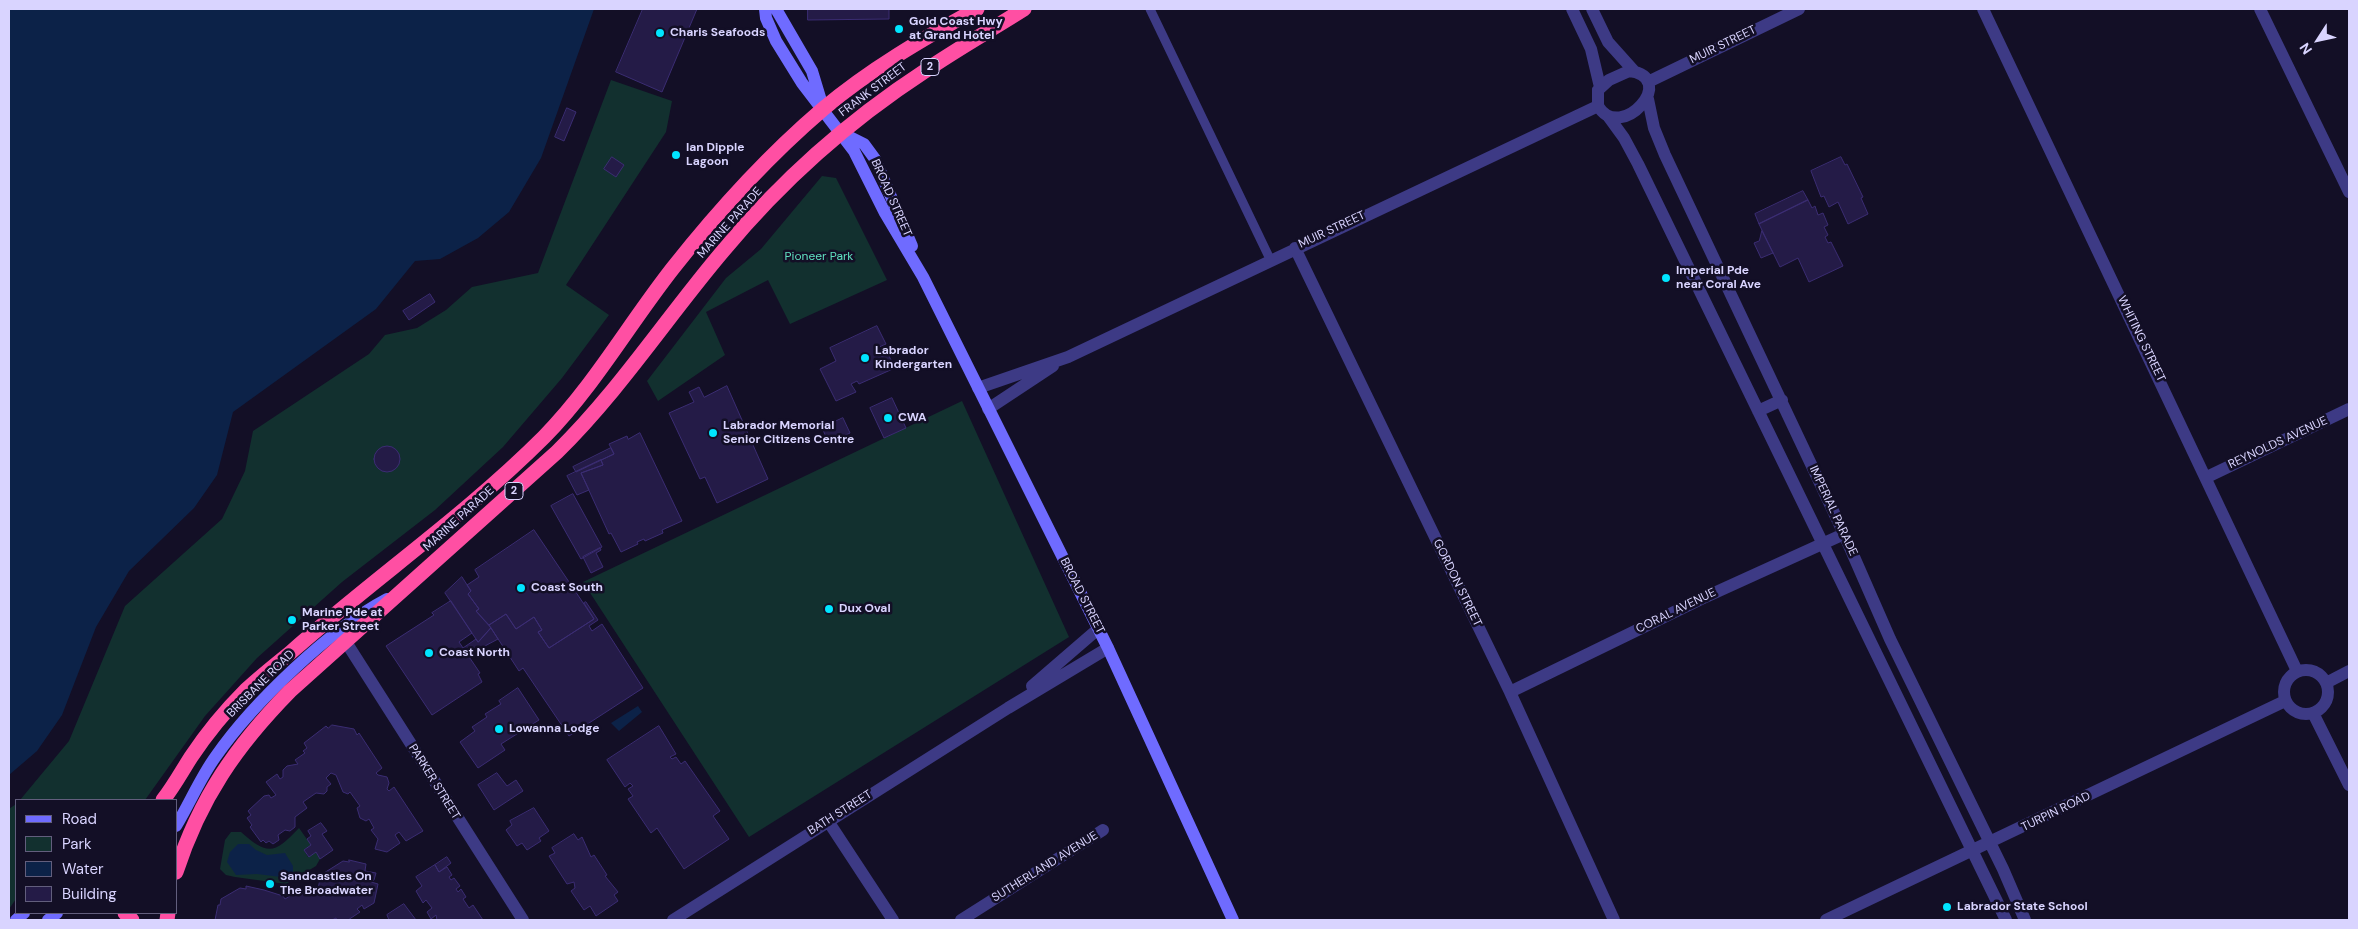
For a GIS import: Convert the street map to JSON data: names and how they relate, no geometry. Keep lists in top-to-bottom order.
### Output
{
  "streets": {
    "highway": ["2", "FRANK STREET", "MARINE PARADE"],
    "street": [
      "MUIR STREET",
      "BROAD STREET",
      "WHITING STREET",
      "REYNOLDS AVENUE",
      "IMPERIAL PARADE",
      "GORDON STREET",
      "CORAL AVENUE",
      "BRISBANE ROAD",
      "PARKER STREET",
      "TURPIN ROAD",
      "BATH STREET",
      "SUTHERLAND AVENUE"
    ]
  },
  "crossings": [
    ["MUIR STREET", "BROAD STREET"],
    ["MUIR STREET", "IMPERIAL PARADE"],
    ["MUIR STREET", "GORDON STREET"],
    ["FRANK STREET", "BROAD STREET"],
    ["FRANK STREET", "MARINE PARADE"],
    ["BROAD STREET", "MARINE PARADE"],
    ["BROAD STREET", "BATH STREET"],
    ["MARINE PARADE", "BRISBANE ROAD"],
    ["MARINE PARADE", "PARKER STREET"],
    ["WHITING STREET", "REYNOLDS AVENUE"],
    ["WHITING STREET", "TURPIN ROAD"],
    ["IMPERIAL PARADE", "CORAL AVENUE"],
    ["IMPERIAL PARADE", "TURPIN ROAD"],
    ["GORDON STREET", "CORAL AVENUE"]
  ],
  "parks": ["Pioneer Park"],
  "places": [
    "Gold Coast Hwy at Grand Hotel",
    "Charis Seafoods",
    "Ian Dipple Lagoon",
    "Imperial Pde near Coral Ave",
    "Labrador Kindergarten",
    "CWA",
    "Labrador Memorial Senior Citizens Centre",
    "Coast South",
    "Dux Oval",
    "Marine Pde at Parker Street",
    "Coast North",
    "Lowanna Lodge",
    "Sandcastles On The Broadwater",
    "Labrador State School"
  ],
  "legend": [
    "Road",
    "Park",
    "Water",
    "Building"
  ],
  "north": "bottom left"
}
